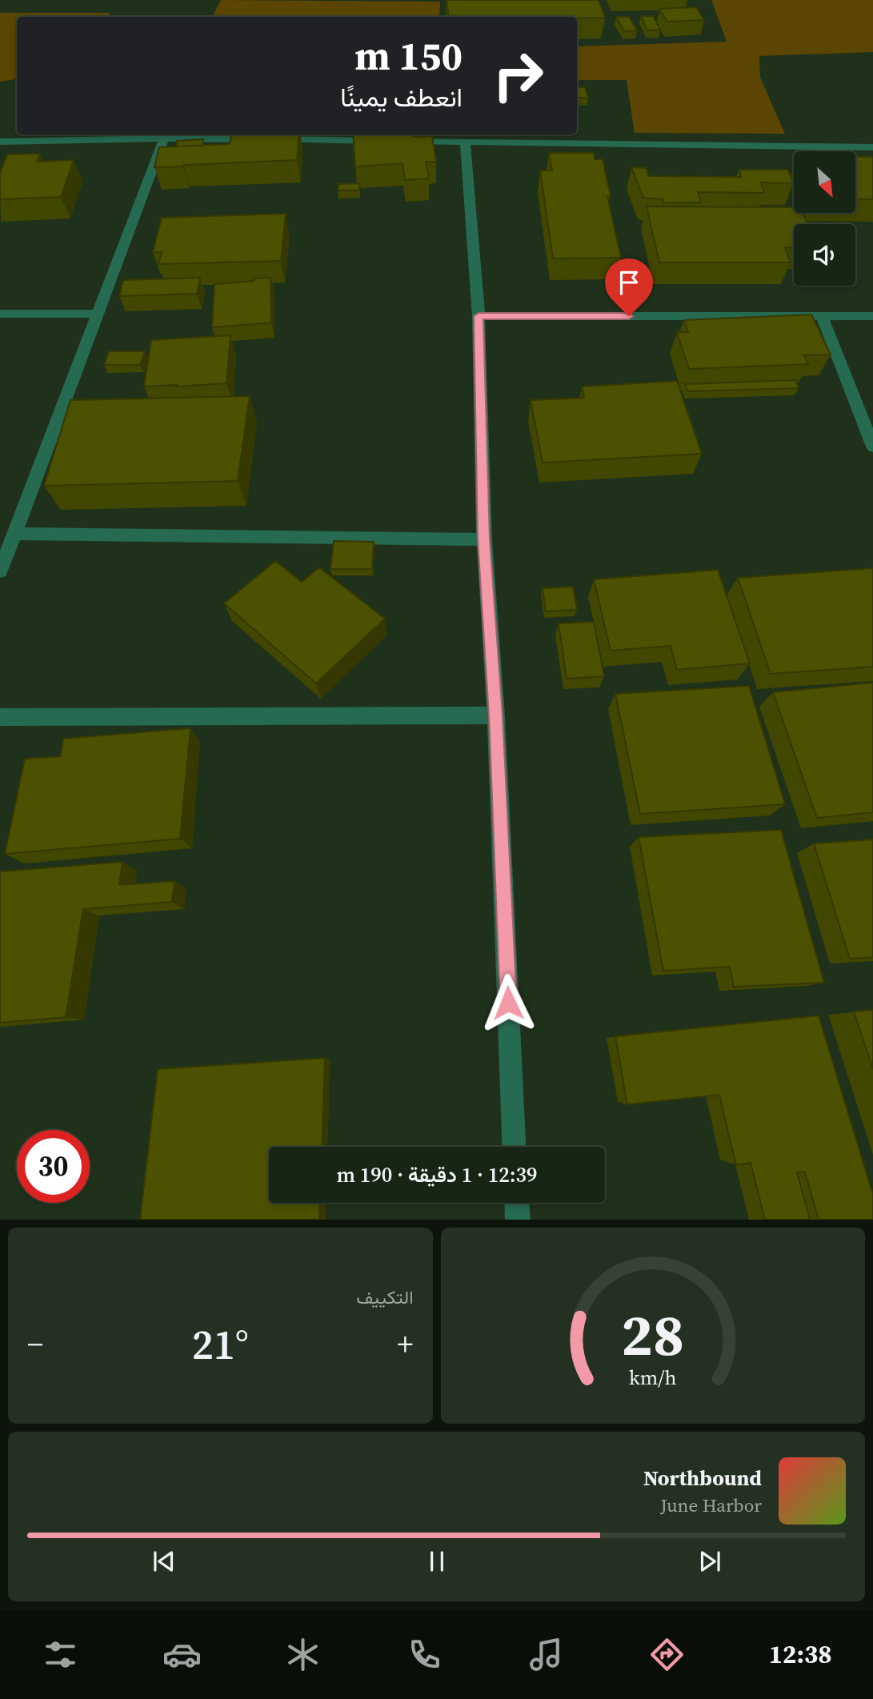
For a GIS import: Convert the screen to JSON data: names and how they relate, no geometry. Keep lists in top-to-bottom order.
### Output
{
  "north": "bottom right",
  "page": {
    "turn": ["150 m", "انعطف يمينًا"],
    "limit": "30",
    "trip": "12:39 · 1 دقيقة · 190 m",
    "tile": "التكييف",
    "heat": ["−", "21°", "+"],
    "song": ["Northbound", "June Harbor"],
    "tabs": "12:38",
    "gauge": ["28", "km/h"]
  }
}
